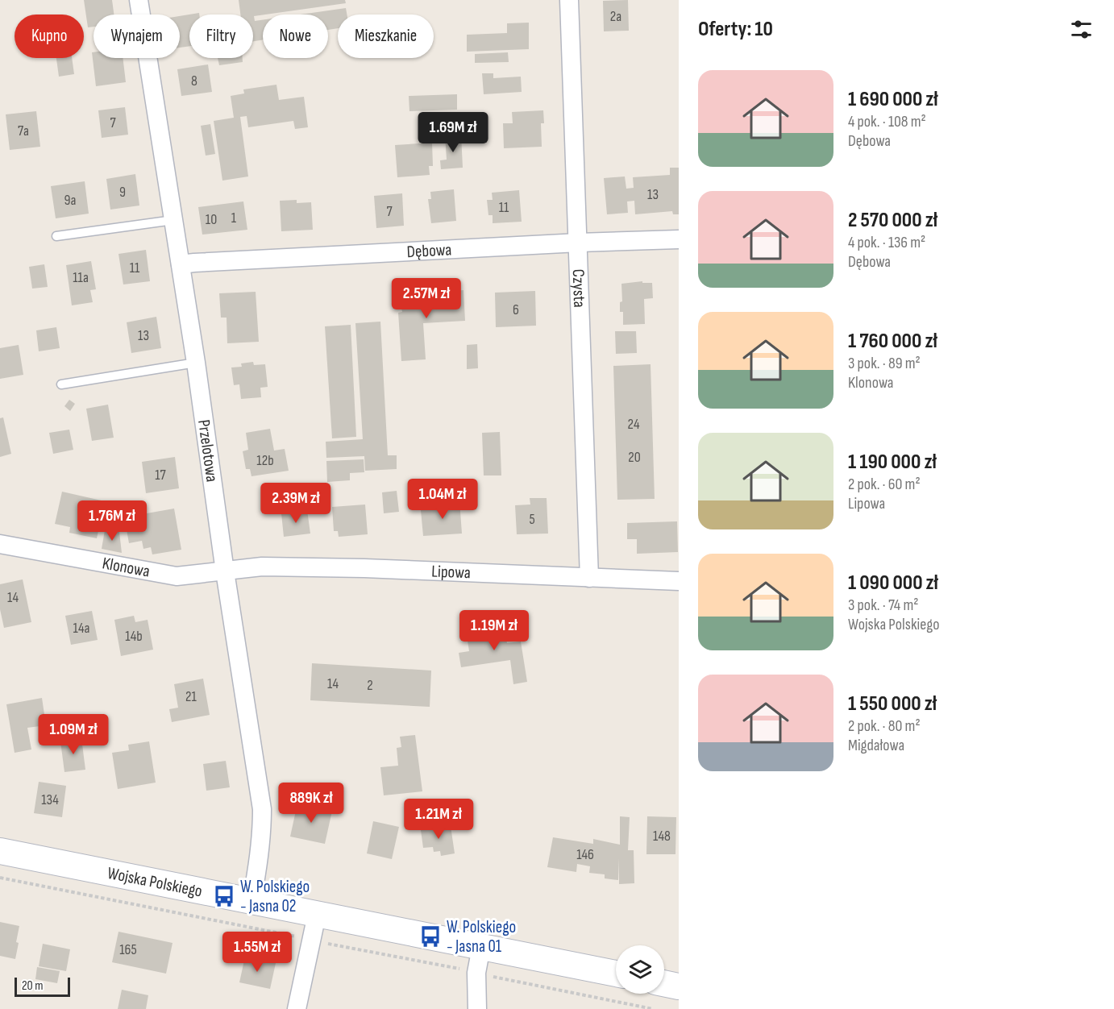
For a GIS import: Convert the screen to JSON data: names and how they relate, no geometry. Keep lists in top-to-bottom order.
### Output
{
  "streets": {
    "main road": ["Wojska Polskiego"],
    "street": [
      "Dębowa",
      "Czysta",
      "Przelotowa",
      "Klonowa",
      "Lipowa"
    ]
  },
  "crossings": [
    ["Dębowa", "Czysta"],
    ["Dębowa", "Przelotowa"],
    ["Czysta", "Lipowa"],
    ["Przelotowa", "Klonowa"],
    ["Przelotowa", "Lipowa"],
    ["Przelotowa", "Wojska Polskiego"],
    ["Klonowa", "Lipowa"]
  ],
  "places": {
    "bus stop": ["W. Polskiego - Jasna 02", "W. Polskiego - Jasna 01"]
  },
  "house_numbers": [
    "2a",
    "8",
    "7",
    "7a",
    "9",
    "13",
    "9a",
    "11",
    "7",
    "1",
    "10",
    "11",
    "11a",
    "6",
    "13",
    "24",
    "20",
    "12b",
    "17",
    "5",
    "14",
    "14a",
    "14b",
    "14",
    "2",
    "21",
    "134",
    "148",
    "146",
    "165"
  ],
  "scale_bar": "20 m",
  "page": {
    "heading": "Oferty: 10",
    "chip": [
      "Kupno",
      "Wynajem",
      "Filtry",
      "Nowe",
      "Mieszkanie"
    ],
    "list": [
      {
        "name": "1 690 000 zł",
        "note": "4 pok. · 108 m² · Dębowa"
      },
      {
        "name": "2 570 000 zł",
        "note": "4 pok. · 136 m² · Dębowa"
      },
      {
        "name": "1 760 000 zł",
        "note": "3 pok. · 89 m² · Klonowa"
      },
      {
        "name": "1 190 000 zł",
        "note": "2 pok. · 60 m² · Lipowa"
      },
      {
        "name": "1 090 000 zł",
        "note": "3 pok. · 74 m² · Wojska Polskiego"
      },
      {
        "name": "1 550 000 zł",
        "note": "2 pok. · 80 m² · Migdałowa"
      }
    ],
    "price": [
      "1.69M zł",
      "2.57M zł",
      "1.04M zł",
      "2.39M zł",
      "1.76M zł",
      "1.19M zł",
      "1.09M zł",
      "889K zł",
      "1.21M zł",
      "1.55M zł"
    ],
    "scale": "20 m"
  }
}
